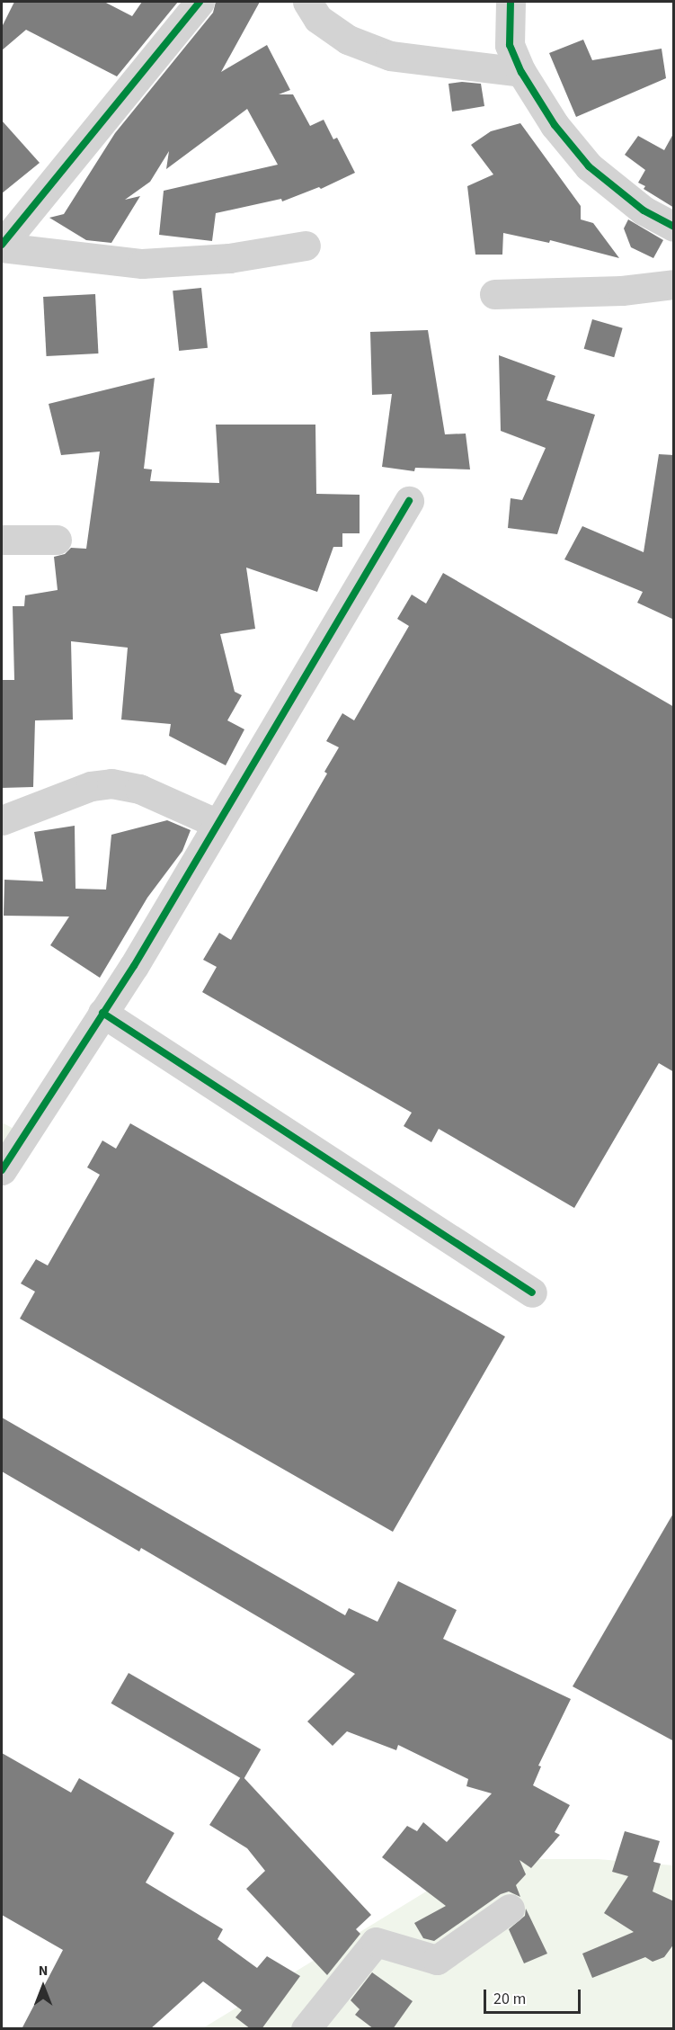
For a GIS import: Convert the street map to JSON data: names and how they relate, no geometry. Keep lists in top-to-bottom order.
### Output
{
  "scale_bar": "20 m",
  "north": "top"
}
